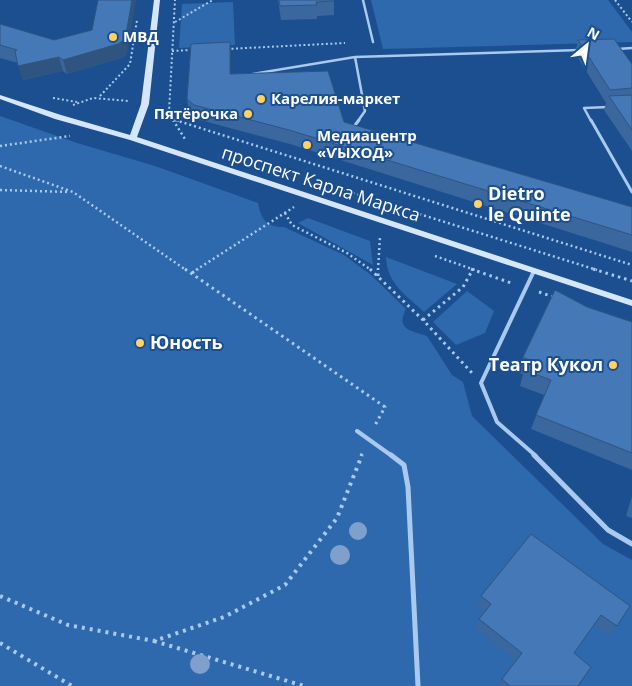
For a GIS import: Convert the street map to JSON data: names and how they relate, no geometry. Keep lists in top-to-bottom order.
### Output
{
  "streets": {
    "main road": ["проспект Карла Маркса"]
  },
  "places": [
    "МВД",
    "Карелия-маркет",
    "Пятёрочка",
    "Медиацентр «ѴЫХОД»",
    "Dietro le Quinte",
    "Юность",
    "Театр Кукол"
  ],
  "north": "top right"
}
